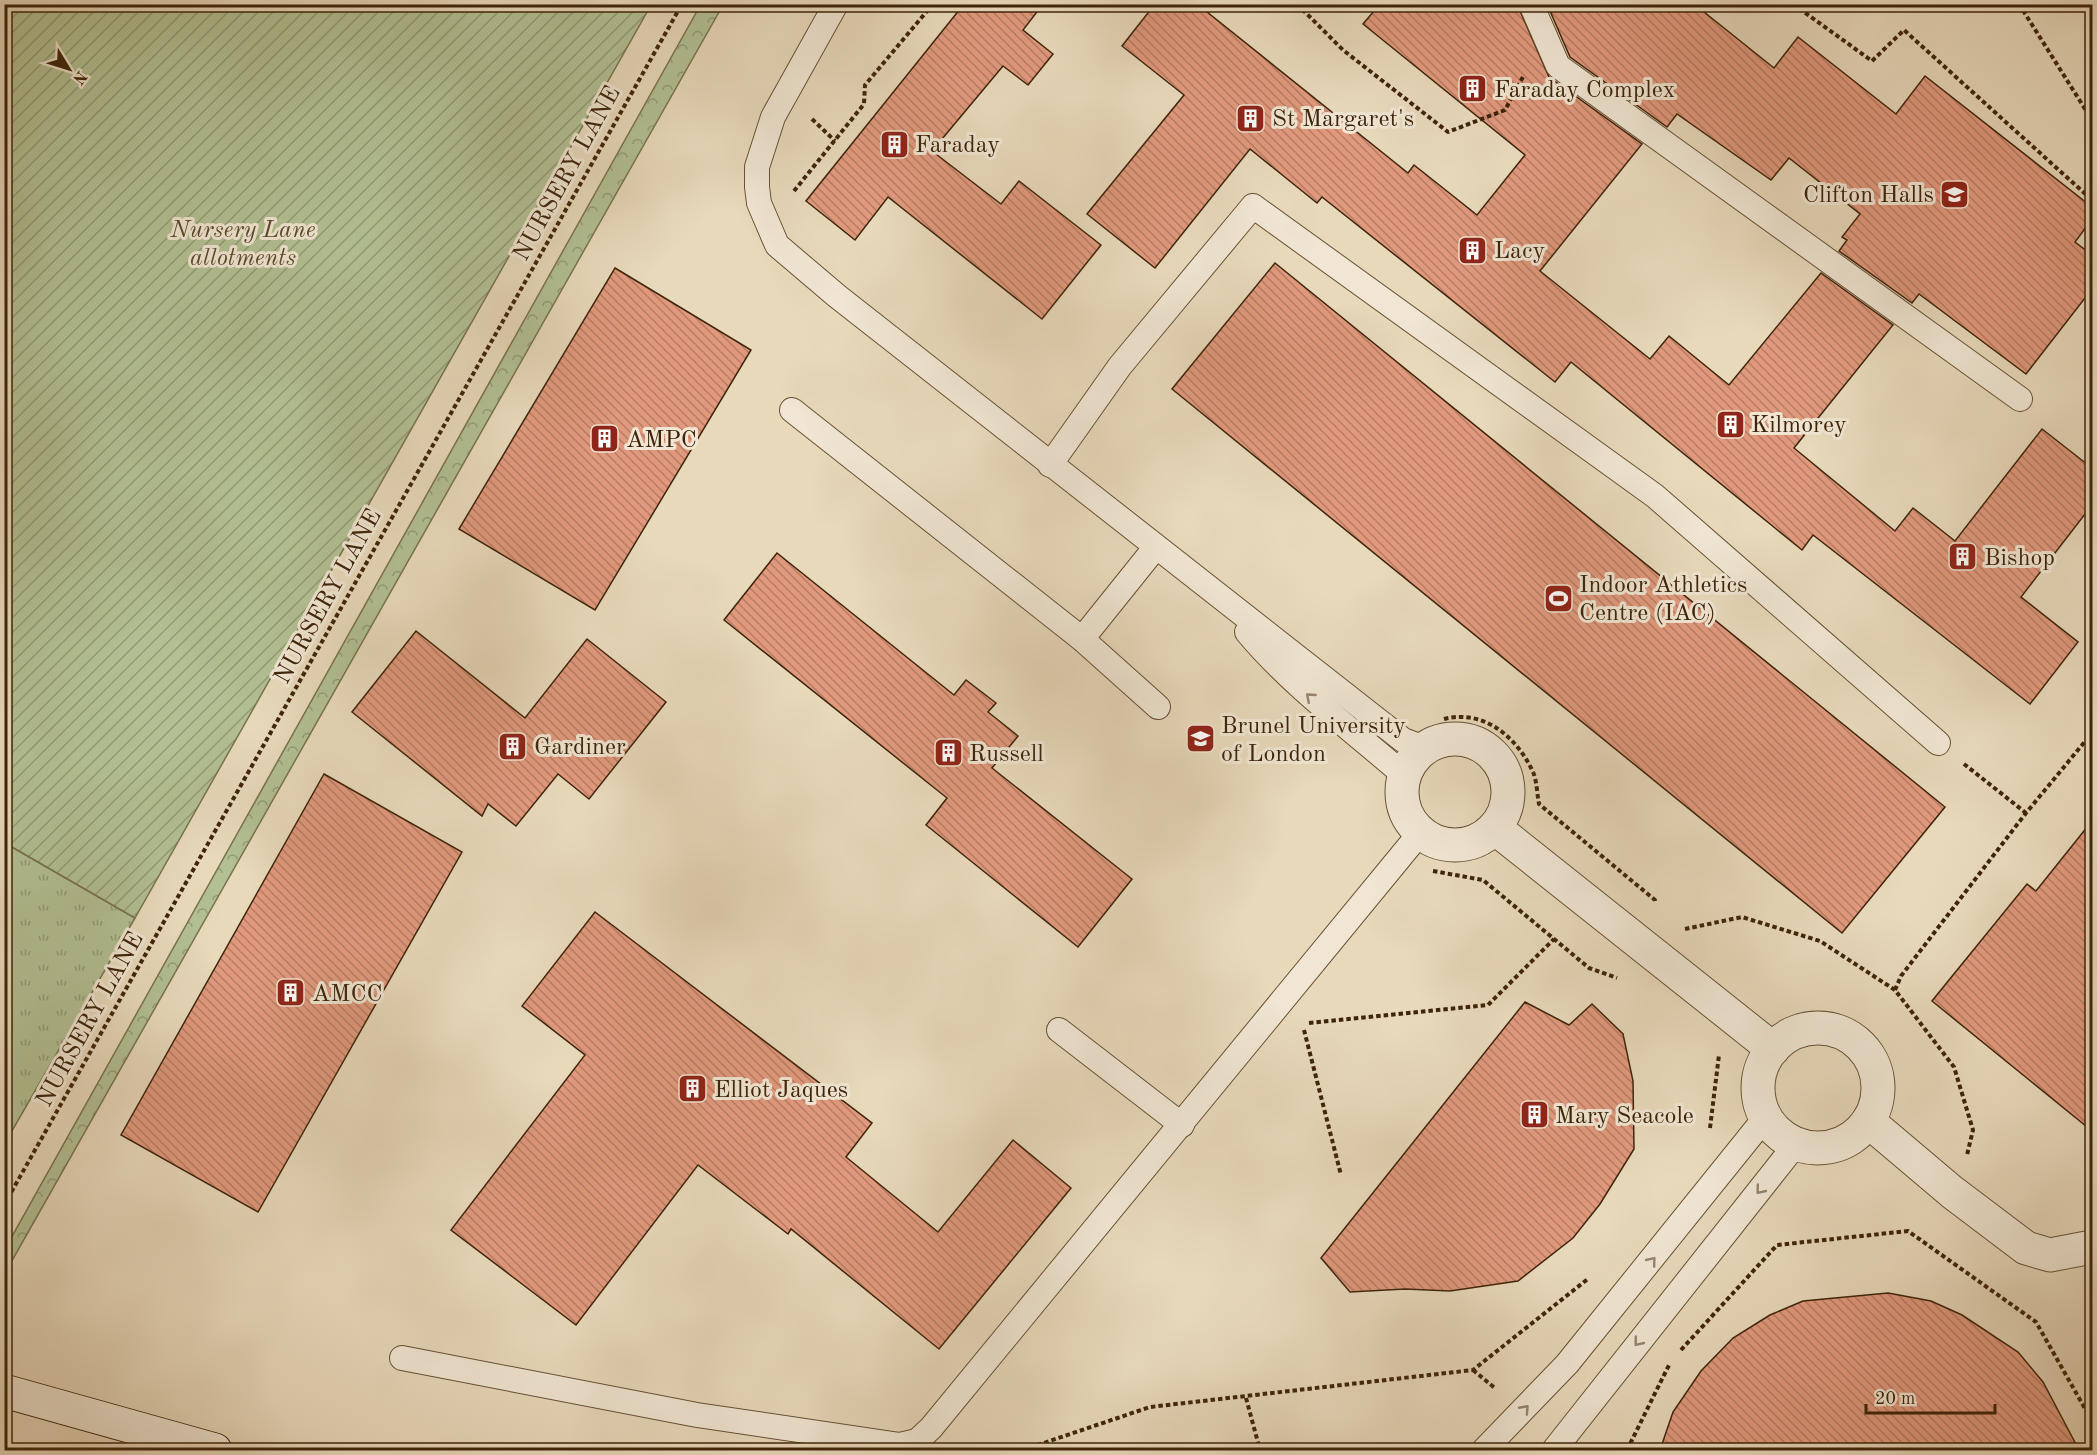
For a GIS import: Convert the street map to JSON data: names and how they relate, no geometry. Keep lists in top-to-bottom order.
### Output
{
  "streets": {
    "path": ["NURSERY LANE"]
  },
  "parks": ["Nursery Lane allotments"],
  "places": {
    "building": [
      "Faraday Complex",
      "St Margaret's",
      "Faraday",
      "Lacy",
      "Kilmorey",
      "AMPC",
      "Bishop",
      "Gardiner",
      "Russell",
      "AMCC",
      "Elliot Jaques",
      "Mary Seacole"
    ],
    "school or university": ["Clifton Halls", "Brunel University of London"],
    "sports": ["Indoor Athletics Centre (IAC)"]
  },
  "scale_bar": "20 m",
  "north": "bottom right"
}
